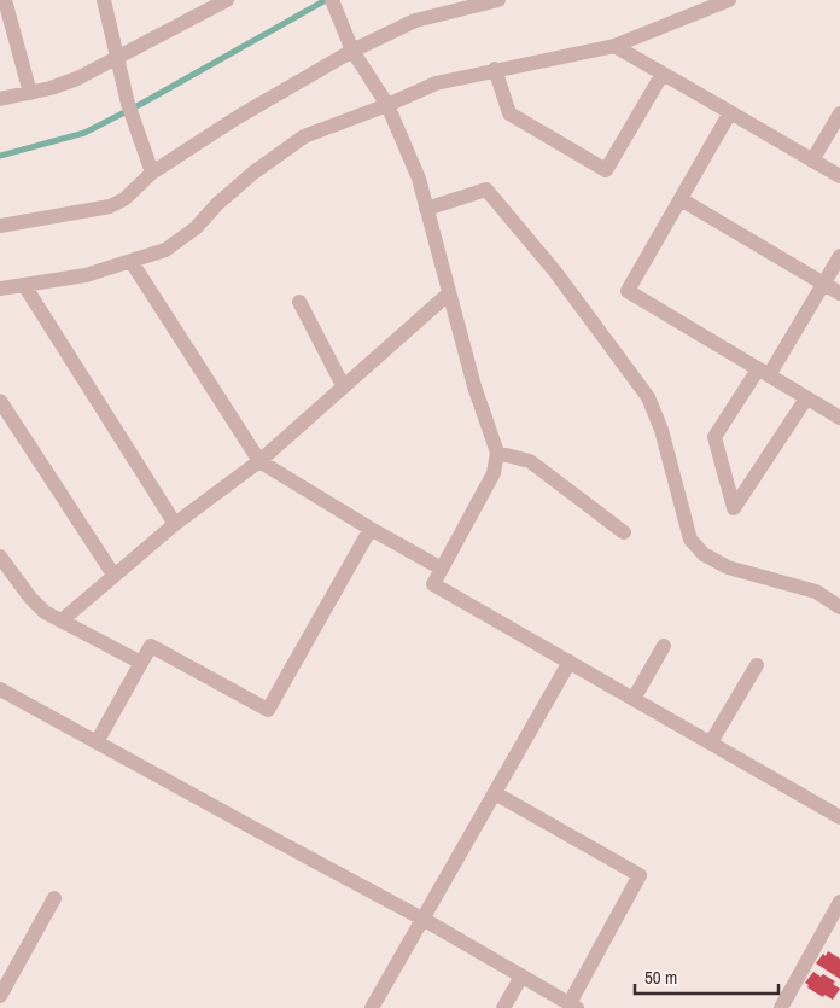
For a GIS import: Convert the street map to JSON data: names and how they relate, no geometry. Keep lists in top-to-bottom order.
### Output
{
  "scale_bar": "50 m"
}
